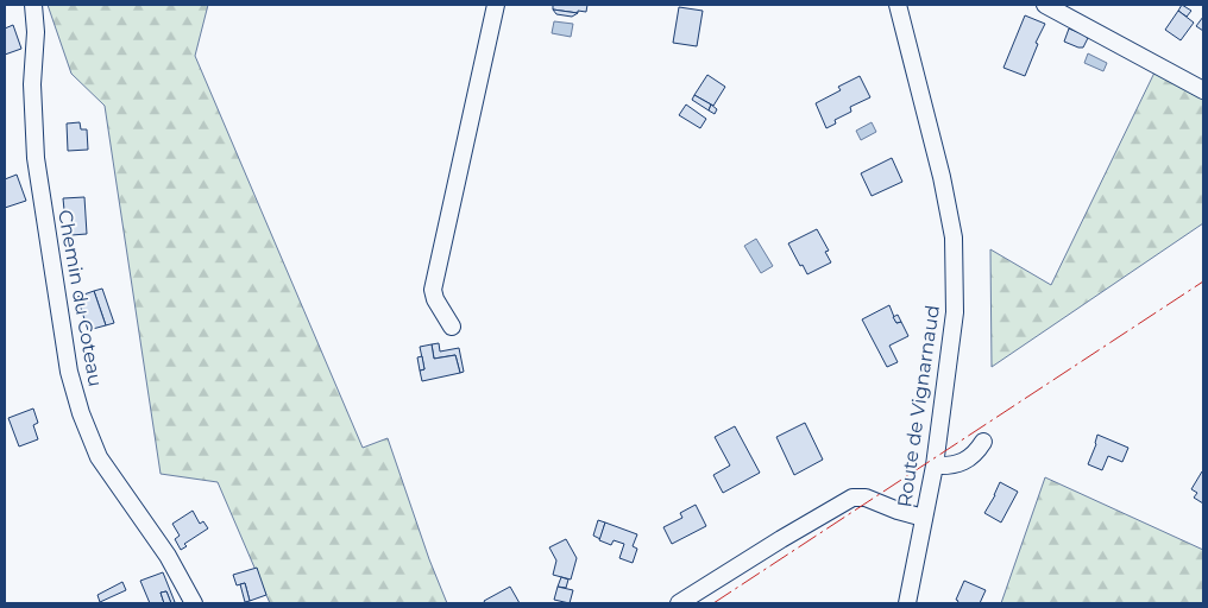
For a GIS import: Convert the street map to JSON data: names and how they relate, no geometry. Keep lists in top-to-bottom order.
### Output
{
  "streets": {
    "street": ["Chemin du Coteau", "Route de Vignarnaud"]
  }
}
